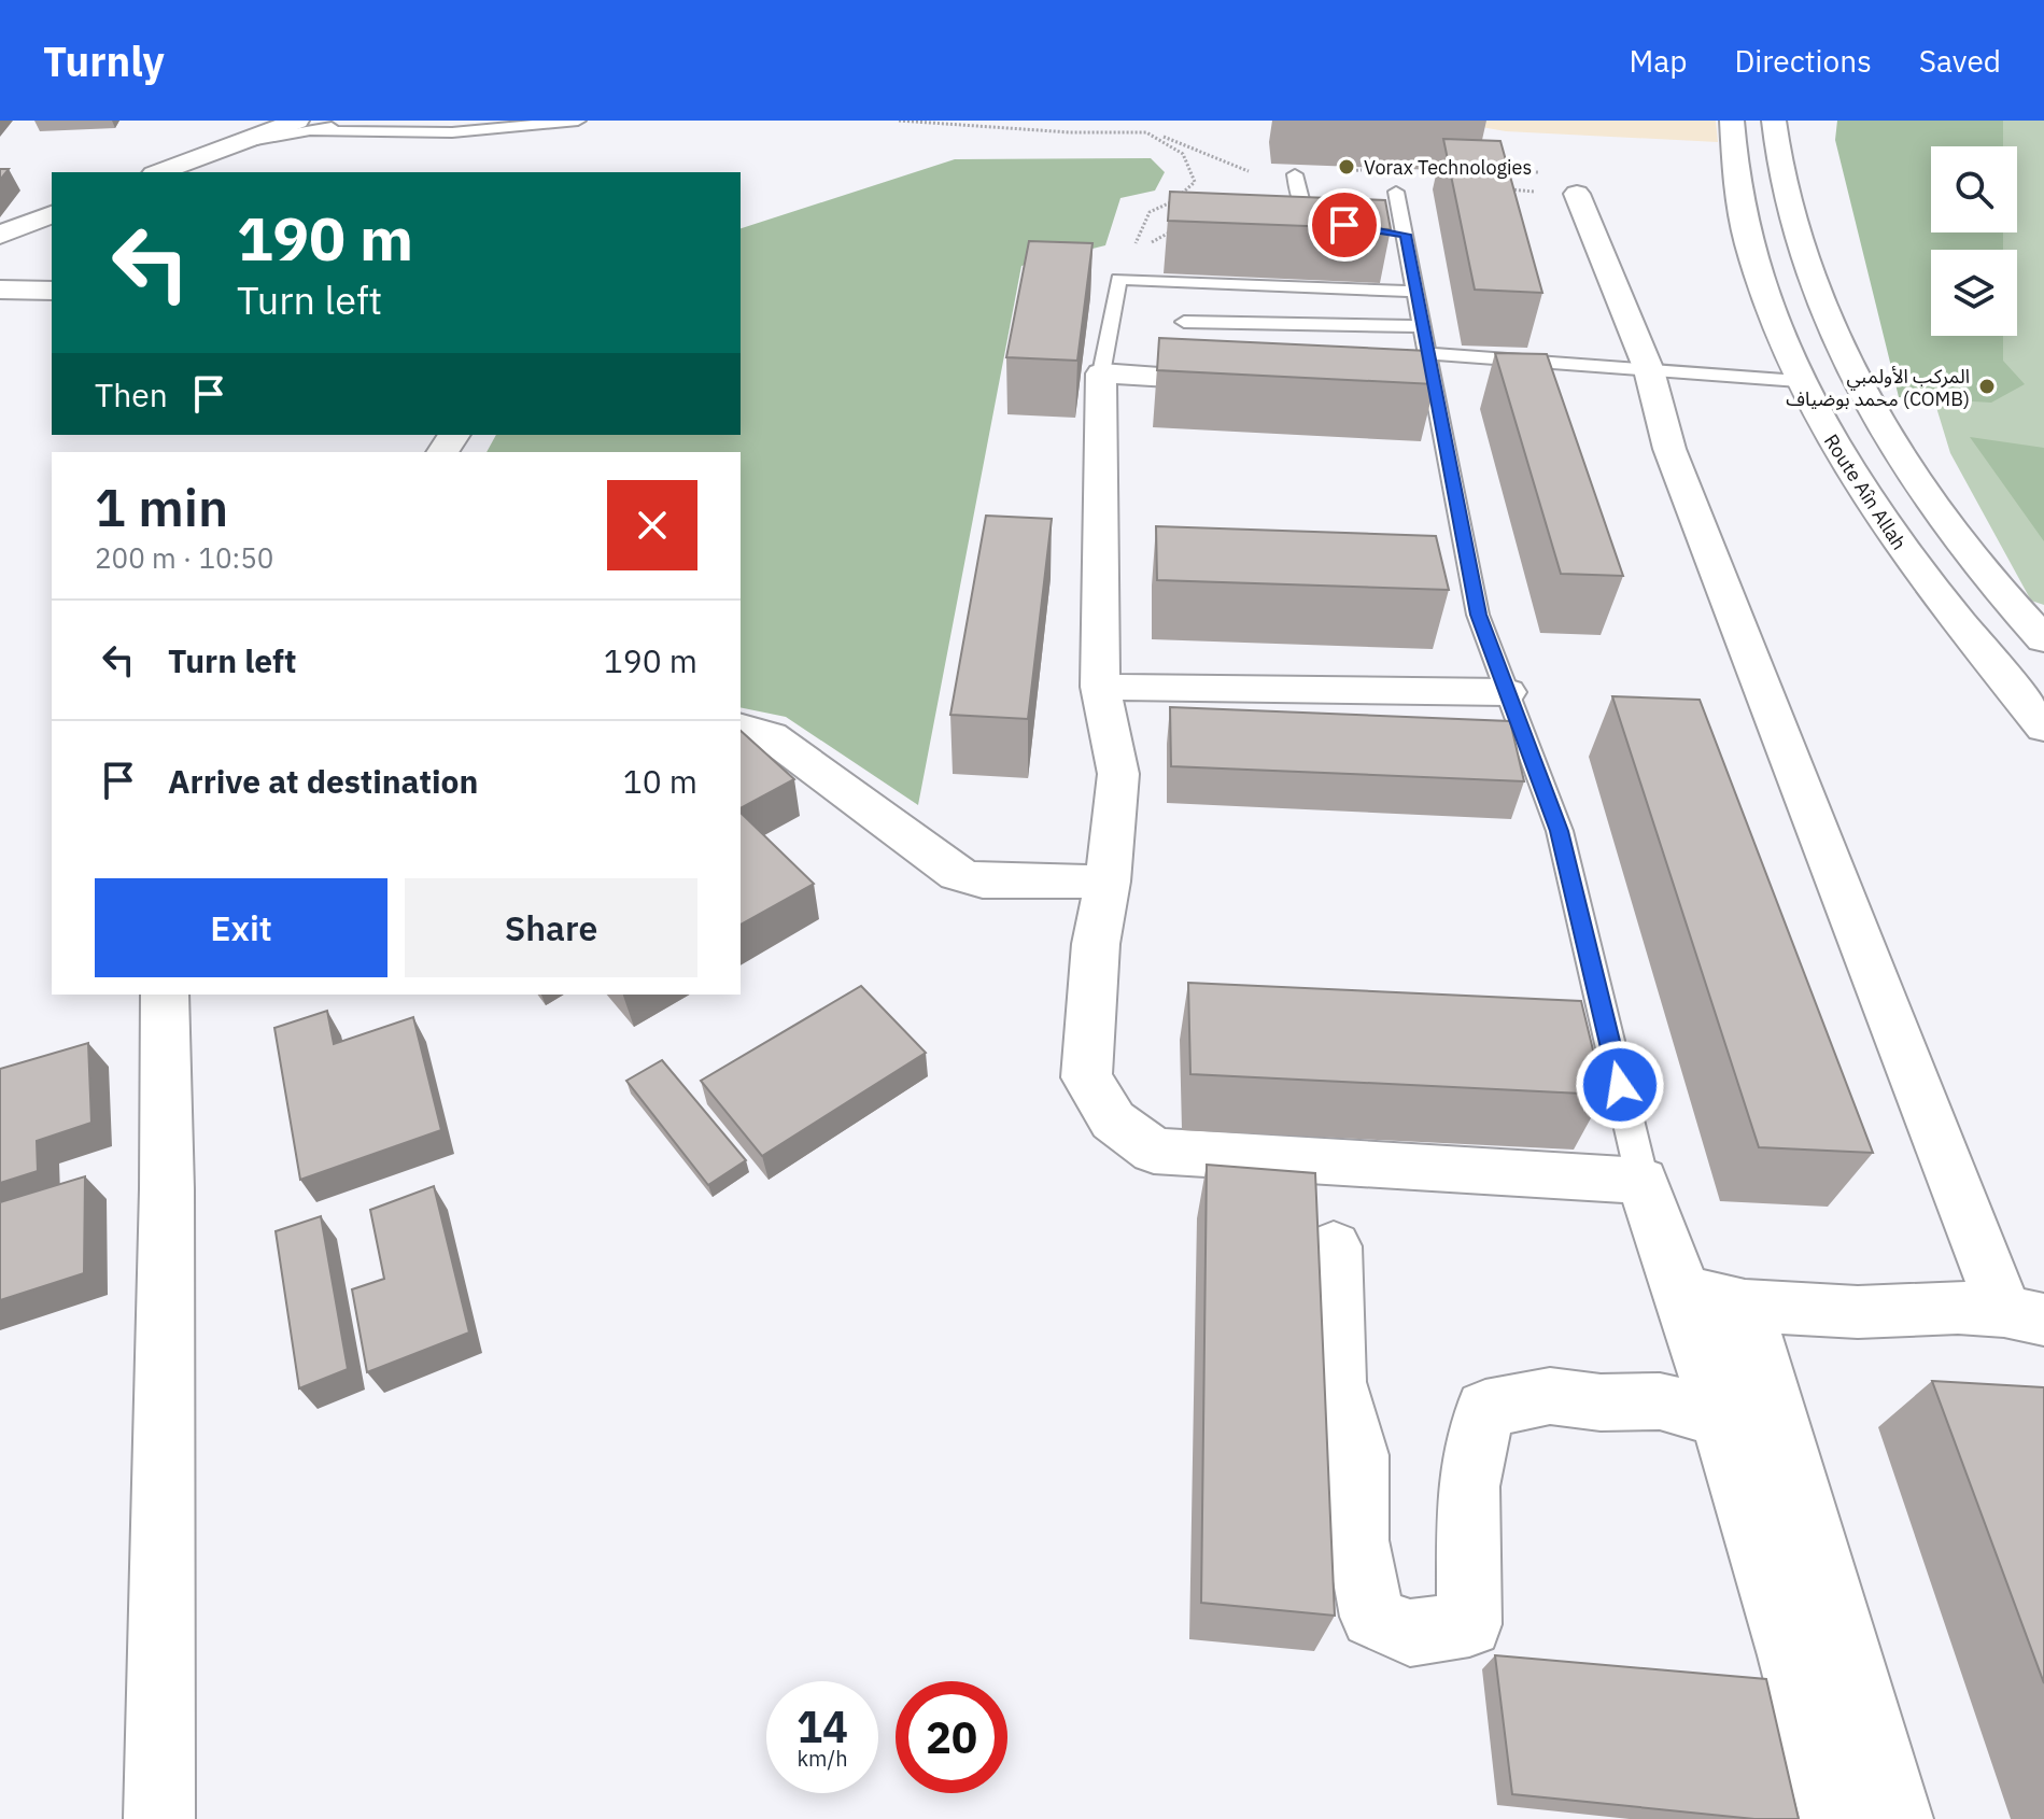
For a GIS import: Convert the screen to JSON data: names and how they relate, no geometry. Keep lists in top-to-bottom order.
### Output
{
  "streets": {
    "street": ["Route Aîn Allah"]
  },
  "places": ["Vorax Technologies", "المركب الأولمبي محمد بوضياف (COMB)"],
  "page": {
    "header": "Turnly",
    "nav": ["Map", "Directions", "Saved"],
    "turn": ["190 m", "Turn left"],
    "then": "Then",
    "heading": ["1 min", "200 m · 10:50"],
    "list": [
      {
        "name": "Turn left",
        "value": "190 m"
      },
      {
        "name": "Arrive at destination",
        "value": "10 m"
      }
    ],
    "buttons": ["Exit", "Share"],
    "speed": "14 km/h",
    "limit": "20"
  }
}
